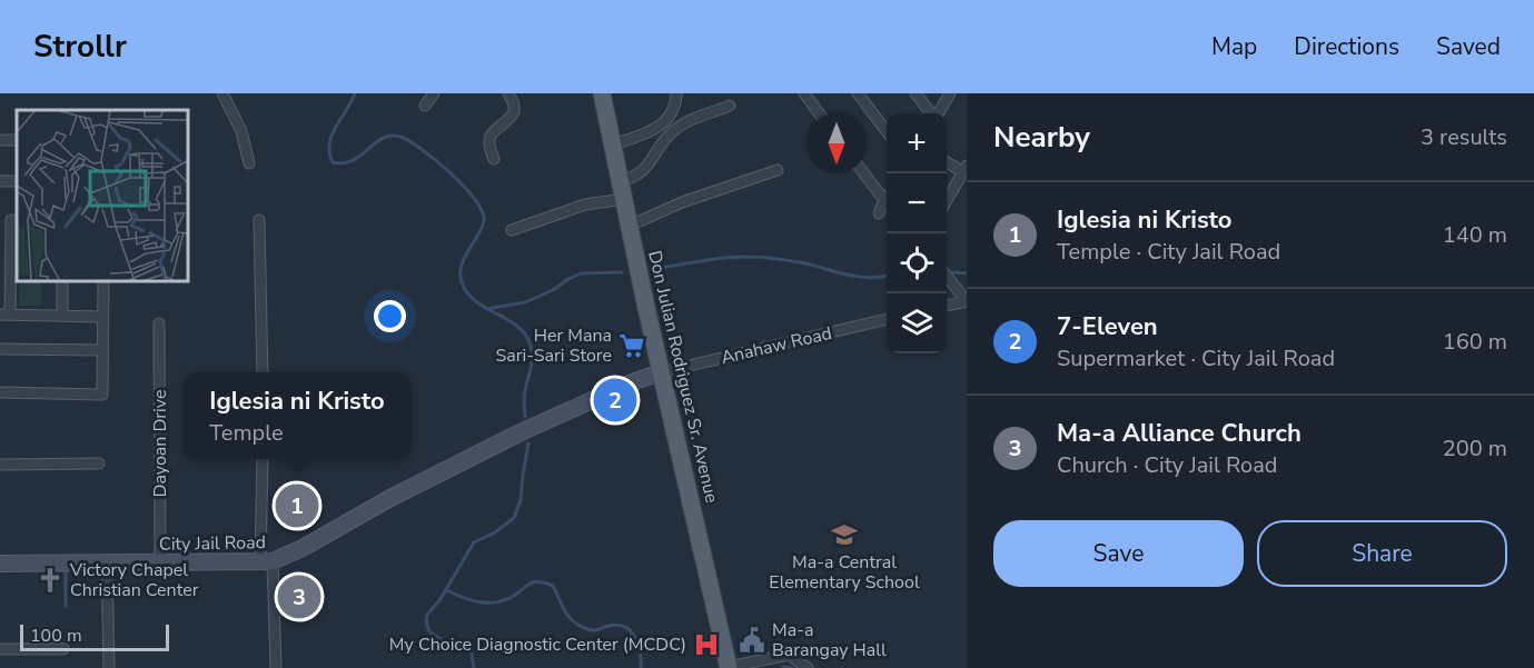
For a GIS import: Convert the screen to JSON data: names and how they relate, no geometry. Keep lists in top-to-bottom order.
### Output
{
  "streets": {
    "main road": ["Don Julian Rodriguez Sr. Avenue"],
    "street": ["Anahaw Road", "Dayoan Drive", "City Jail Road"]
  },
  "crossings": [
    ["Anahaw Road", "Don Julian Rodriguez Sr. Avenue"],
    ["Anahaw Road", "City Jail Road"],
    ["Don Julian Rodriguez Sr. Avenue", "City Jail Road"],
    ["Dayoan Drive", "City Jail Road"]
  ],
  "places": {
    "supermarket": ["Her Mana Sari-Sari Store"],
    "school or university": ["Ma-a Central Elementary School"],
    "church": ["Victory Chapel Christian Center"],
    "public building": ["Ma-a Barangay Hall"],
    "hospital": ["My Choice Diagnostic Center (MCDC)"]
  },
  "scale_bar": "100 m",
  "north": "bottom",
  "page": {
    "header": "Strollr",
    "nav": ["Map", "Directions", "Saved"],
    "heading": ["Nearby", "3 results"],
    "map_buttons": ["+", "−"],
    "list": [
      {
        "mark": "1",
        "name": "Iglesia ni Kristo",
        "note": "Temple · City Jail Road",
        "value": "140 m"
      },
      {
        "mark": "2",
        "name": "7-Eleven",
        "note": "Supermarket · City Jail Road",
        "value": "160 m"
      },
      {
        "mark": "3",
        "name": "Ma-a Alliance Church",
        "note": "Church · City Jail Road",
        "value": "200 m"
      }
    ],
    "popup": ["Iglesia ni Kristo", "Temple"],
    "pins": ["2", "1", "3"],
    "buttons": ["Save", "Share"],
    "scale": "100 m"
  }
}
